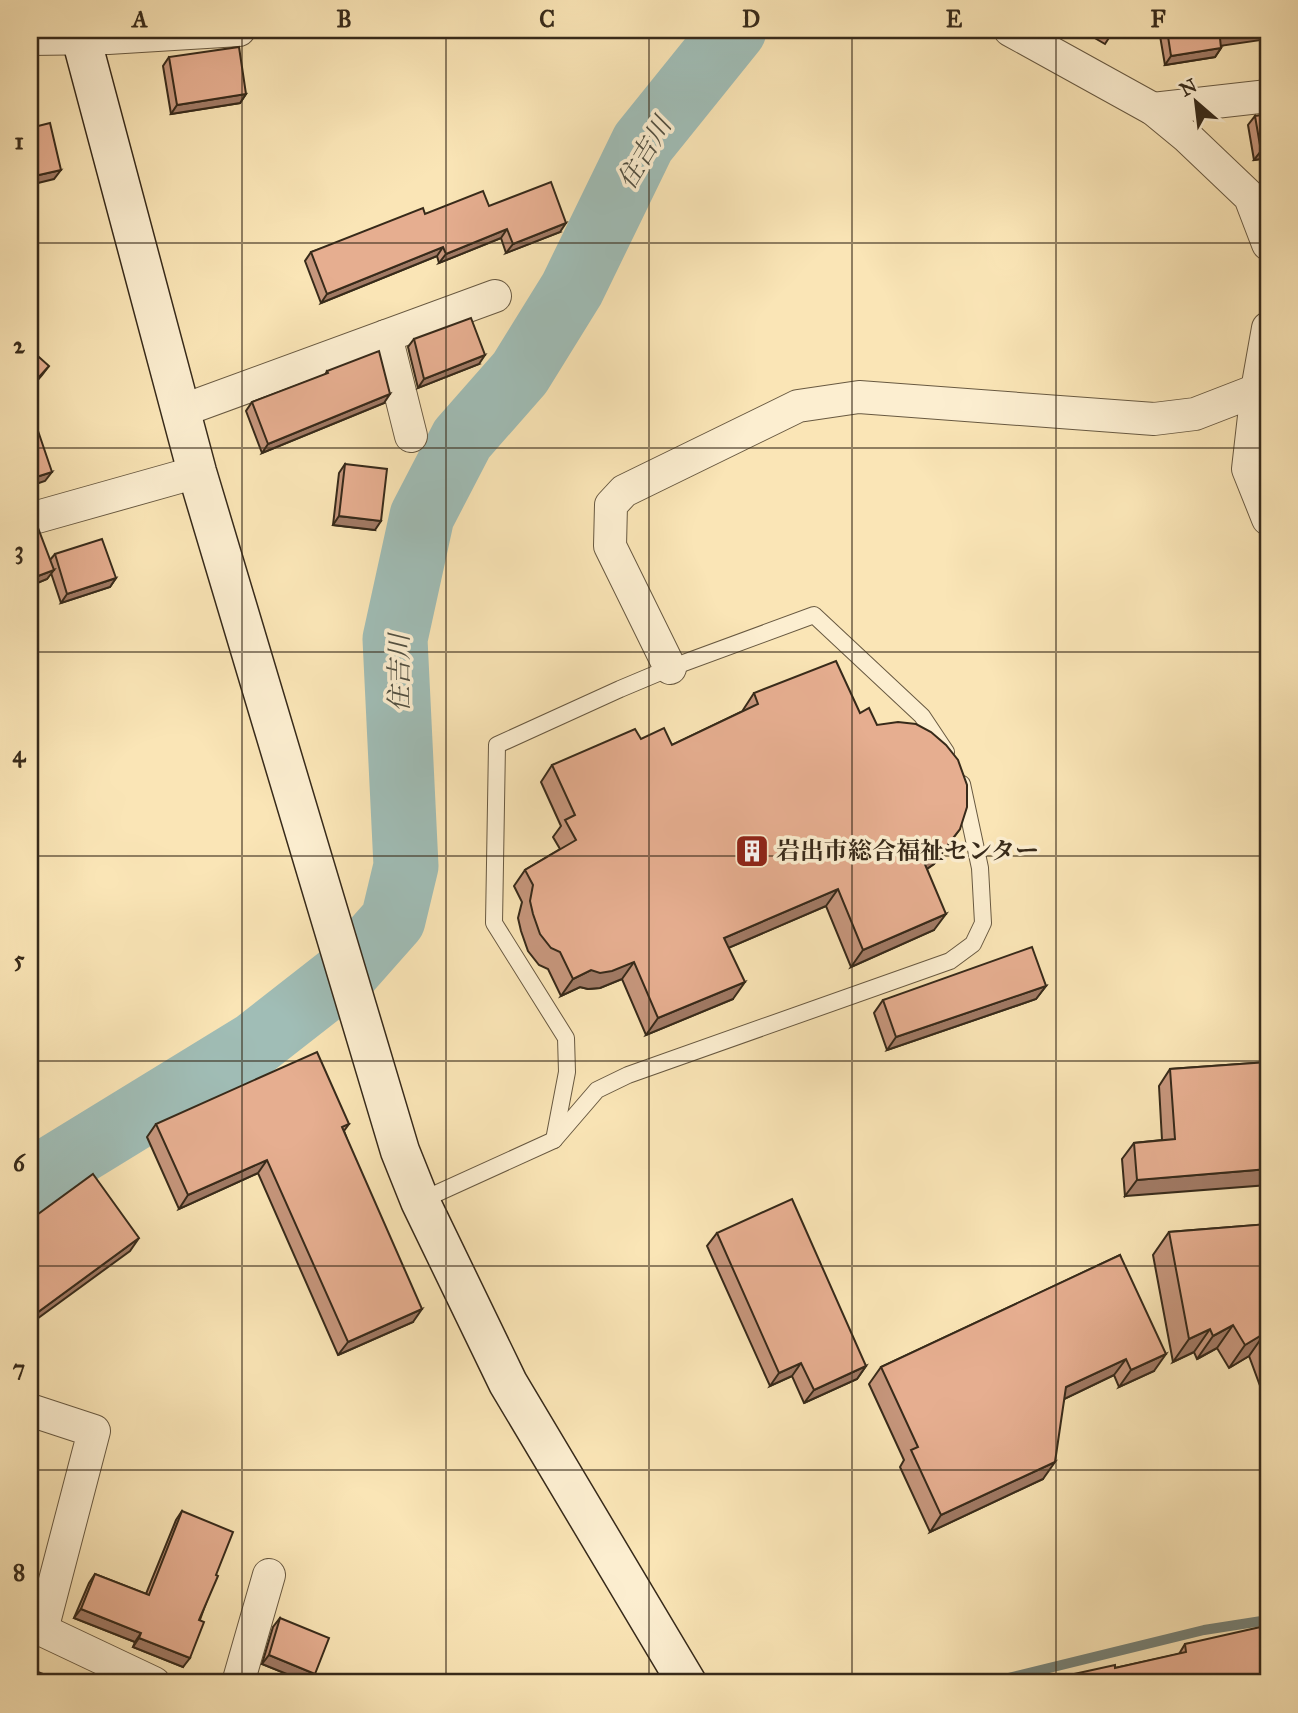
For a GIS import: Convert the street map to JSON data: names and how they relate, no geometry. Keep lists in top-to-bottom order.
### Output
{
  "water": ["住吉川"],
  "places": {
    "building": ["岩出市総合福祉センター"]
  },
  "north": "top left",
  "grid": {
    "columns": [
      "A",
      "B",
      "C",
      "D",
      "E",
      "F"
    ],
    "rows": [
      "1",
      "2",
      "3",
      "4",
      "5",
      "6",
      "7",
      "8"
    ]
  }
}
